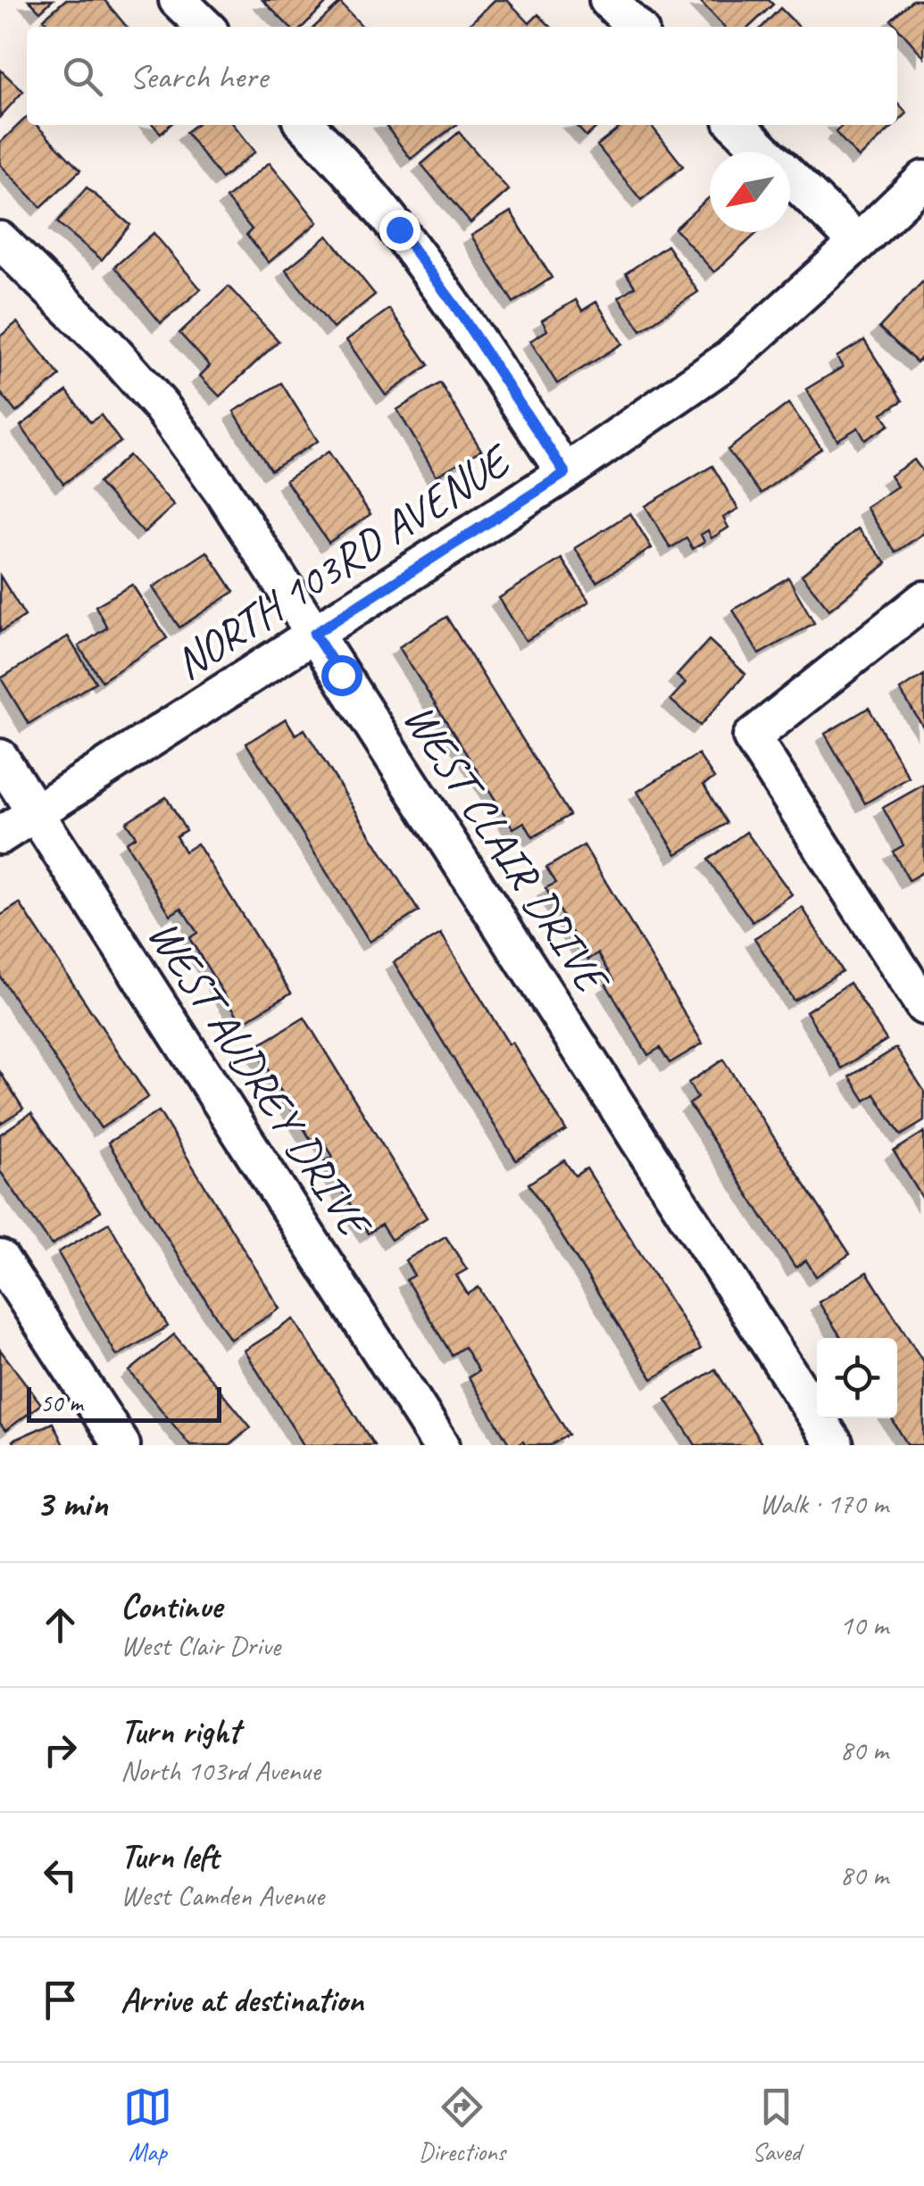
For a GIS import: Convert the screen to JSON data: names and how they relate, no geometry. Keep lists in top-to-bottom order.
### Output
{
  "streets": {
    "street": ["NORTH 103RD AVENUE", "WEST CLAIR DRIVE", "WEST AUDREY DRIVE"]
  },
  "crossings": [
    ["NORTH 103RD AVENUE", "WEST CLAIR DRIVE"],
    ["NORTH 103RD AVENUE", "WEST AUDREY DRIVE"]
  ],
  "scale_bar": "50 m",
  "north": "bottom left",
  "page": {
    "search": "Search here",
    "scale": "50 m",
    "heading": ["3 min", "Walk · 170 m"],
    "list": [
      ["Continue", "West Clair Drive", "10 m"],
      ["Turn right", "North 103rd Avenue", "80 m"],
      ["Turn left", "West Camden Avenue", "80 m"],
      "Arrive at destination"
    ],
    "nav": ["Map", "Directions", "Saved"]
  }
}
